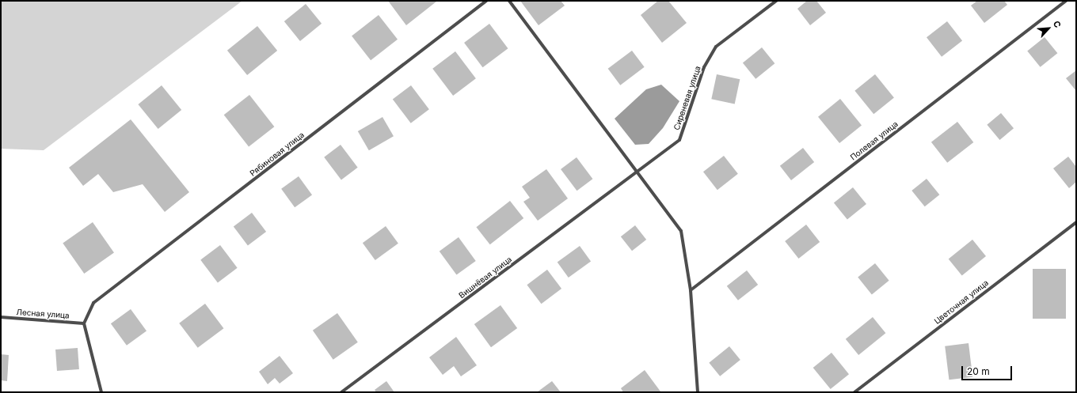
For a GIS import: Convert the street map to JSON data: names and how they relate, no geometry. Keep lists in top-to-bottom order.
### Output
{
  "streets": {
    "street": [
      "Сиреневая улица",
      "Полевая улица",
      "Рябиновая улица",
      "Вишнёвая улица",
      "Цветочная улица",
      "Лесная улица"
    ]
  },
  "crossings": [
    ["Сиреневая улица", "Вишнёвая улица"],
    ["Рябиновая улица", "Лесная улица"]
  ],
  "scale_bar": "20 m",
  "north": "top right"
}
